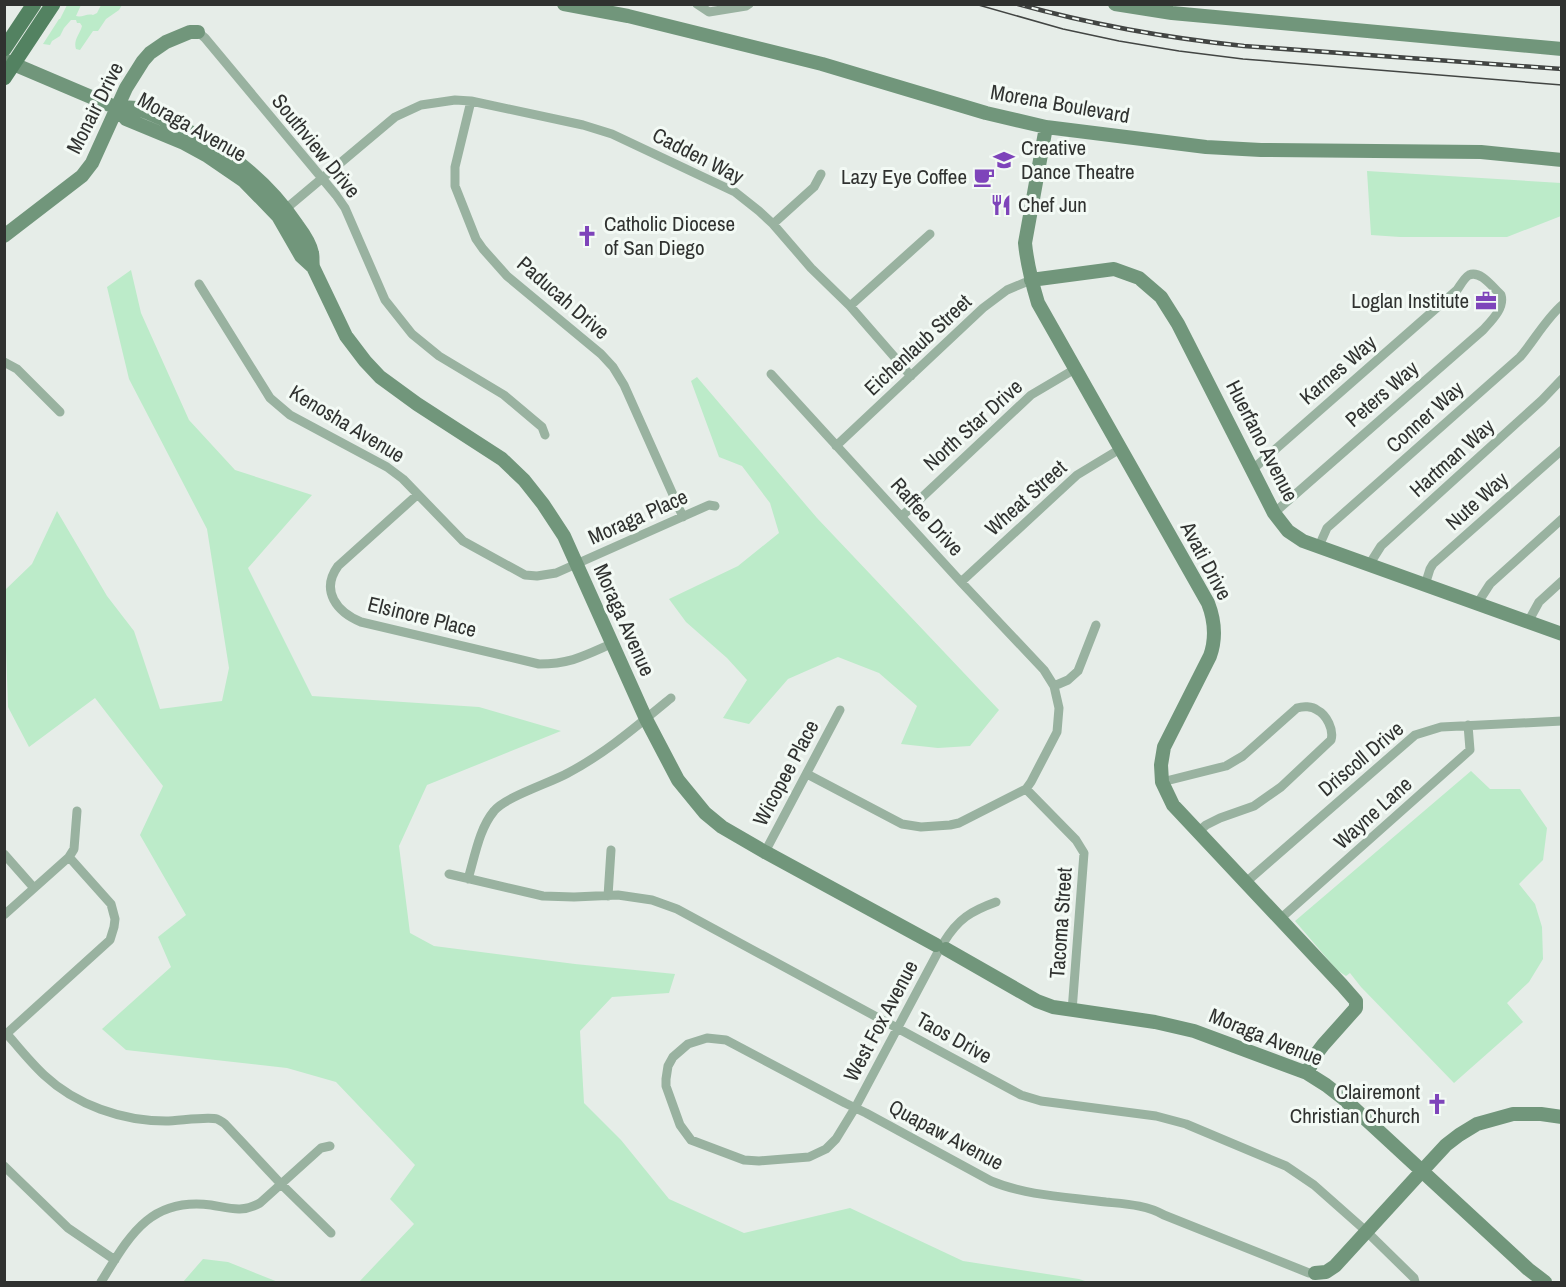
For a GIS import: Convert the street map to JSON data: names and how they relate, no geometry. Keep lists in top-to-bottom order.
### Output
{
  "streets": {
    "main road": [
      "Morena Boulevard",
      "Monair Drive",
      "Moraga Avenue",
      "Huerfano Avenue",
      "Avati Drive"
    ],
    "street": [
      "Southview Drive",
      "Cadden Way",
      "Paducah Drive",
      "Eichenlaub Street",
      "Karnes Way",
      "Peters Way",
      "Conner Way",
      "Kenosha Avenue",
      "North Star Drive",
      "Hartman Way",
      "Wheat Street",
      "Nute Way",
      "Moraga Place",
      "Raffee Drive",
      "Elsinore Place",
      "Driscoll Drive",
      "Wicopee Place",
      "Wayne Lane",
      "Tacoma Street",
      "West Fox Avenue",
      "Taos Drive",
      "Quapaw Avenue"
    ]
  },
  "crossings": [
    ["Morena Boulevard", "Avati Drive"],
    ["Monair Drive", "Moraga Avenue"],
    ["Monair Drive", "Southview Drive"],
    ["Moraga Avenue", "Cadden Way"],
    ["Moraga Avenue", "Kenosha Avenue"],
    ["Moraga Avenue", "Moraga Place"],
    ["Moraga Avenue", "Elsinore Place"],
    ["Moraga Avenue", "Wicopee Place"],
    ["Moraga Avenue", "Tacoma Street"],
    ["Moraga Avenue", "West Fox Avenue"],
    ["Southview Drive", "Cadden Way"],
    ["Cadden Way", "Paducah Drive"],
    ["Cadden Way", "Eichenlaub Street"],
    ["Paducah Drive", "Moraga Place"],
    ["Eichenlaub Street", "Huerfano Avenue"],
    ["Eichenlaub Street", "Raffee Drive"],
    ["Eichenlaub Street", "Avati Drive"],
    ["Karnes Way", "Peters Way"],
    ["Karnes Way", "Huerfano Avenue"],
    ["Peters Way", "Huerfano Avenue"],
    ["Conner Way", "Huerfano Avenue"],
    ["Kenosha Avenue", "Moraga Place"],
    ["Kenosha Avenue", "Elsinore Place"],
    ["North Star Drive", "Raffee Drive"],
    ["North Star Drive", "Avati Drive"],
    ["Huerfano Avenue", "Hartman Way"],
    ["Huerfano Avenue", "Nute Way"],
    ["Huerfano Avenue", "Avati Drive"],
    ["Wheat Street", "Raffee Drive"],
    ["Wheat Street", "Avati Drive"],
    ["Driscoll Drive", "Wayne Lane"],
    ["West Fox Avenue", "Taos Drive"],
    ["West Fox Avenue", "Quapaw Avenue"]
  ],
  "places": {
    "school or university": ["Creative Dance Theatre"],
    "cafe": ["Lazy Eye Coffee"],
    "restaurant": ["Chef Jun"],
    "church": ["Catholic Diocese of San Diego", "Clairemont Christian Church"],
    "office": ["Loglan Institute"]
  }
}
